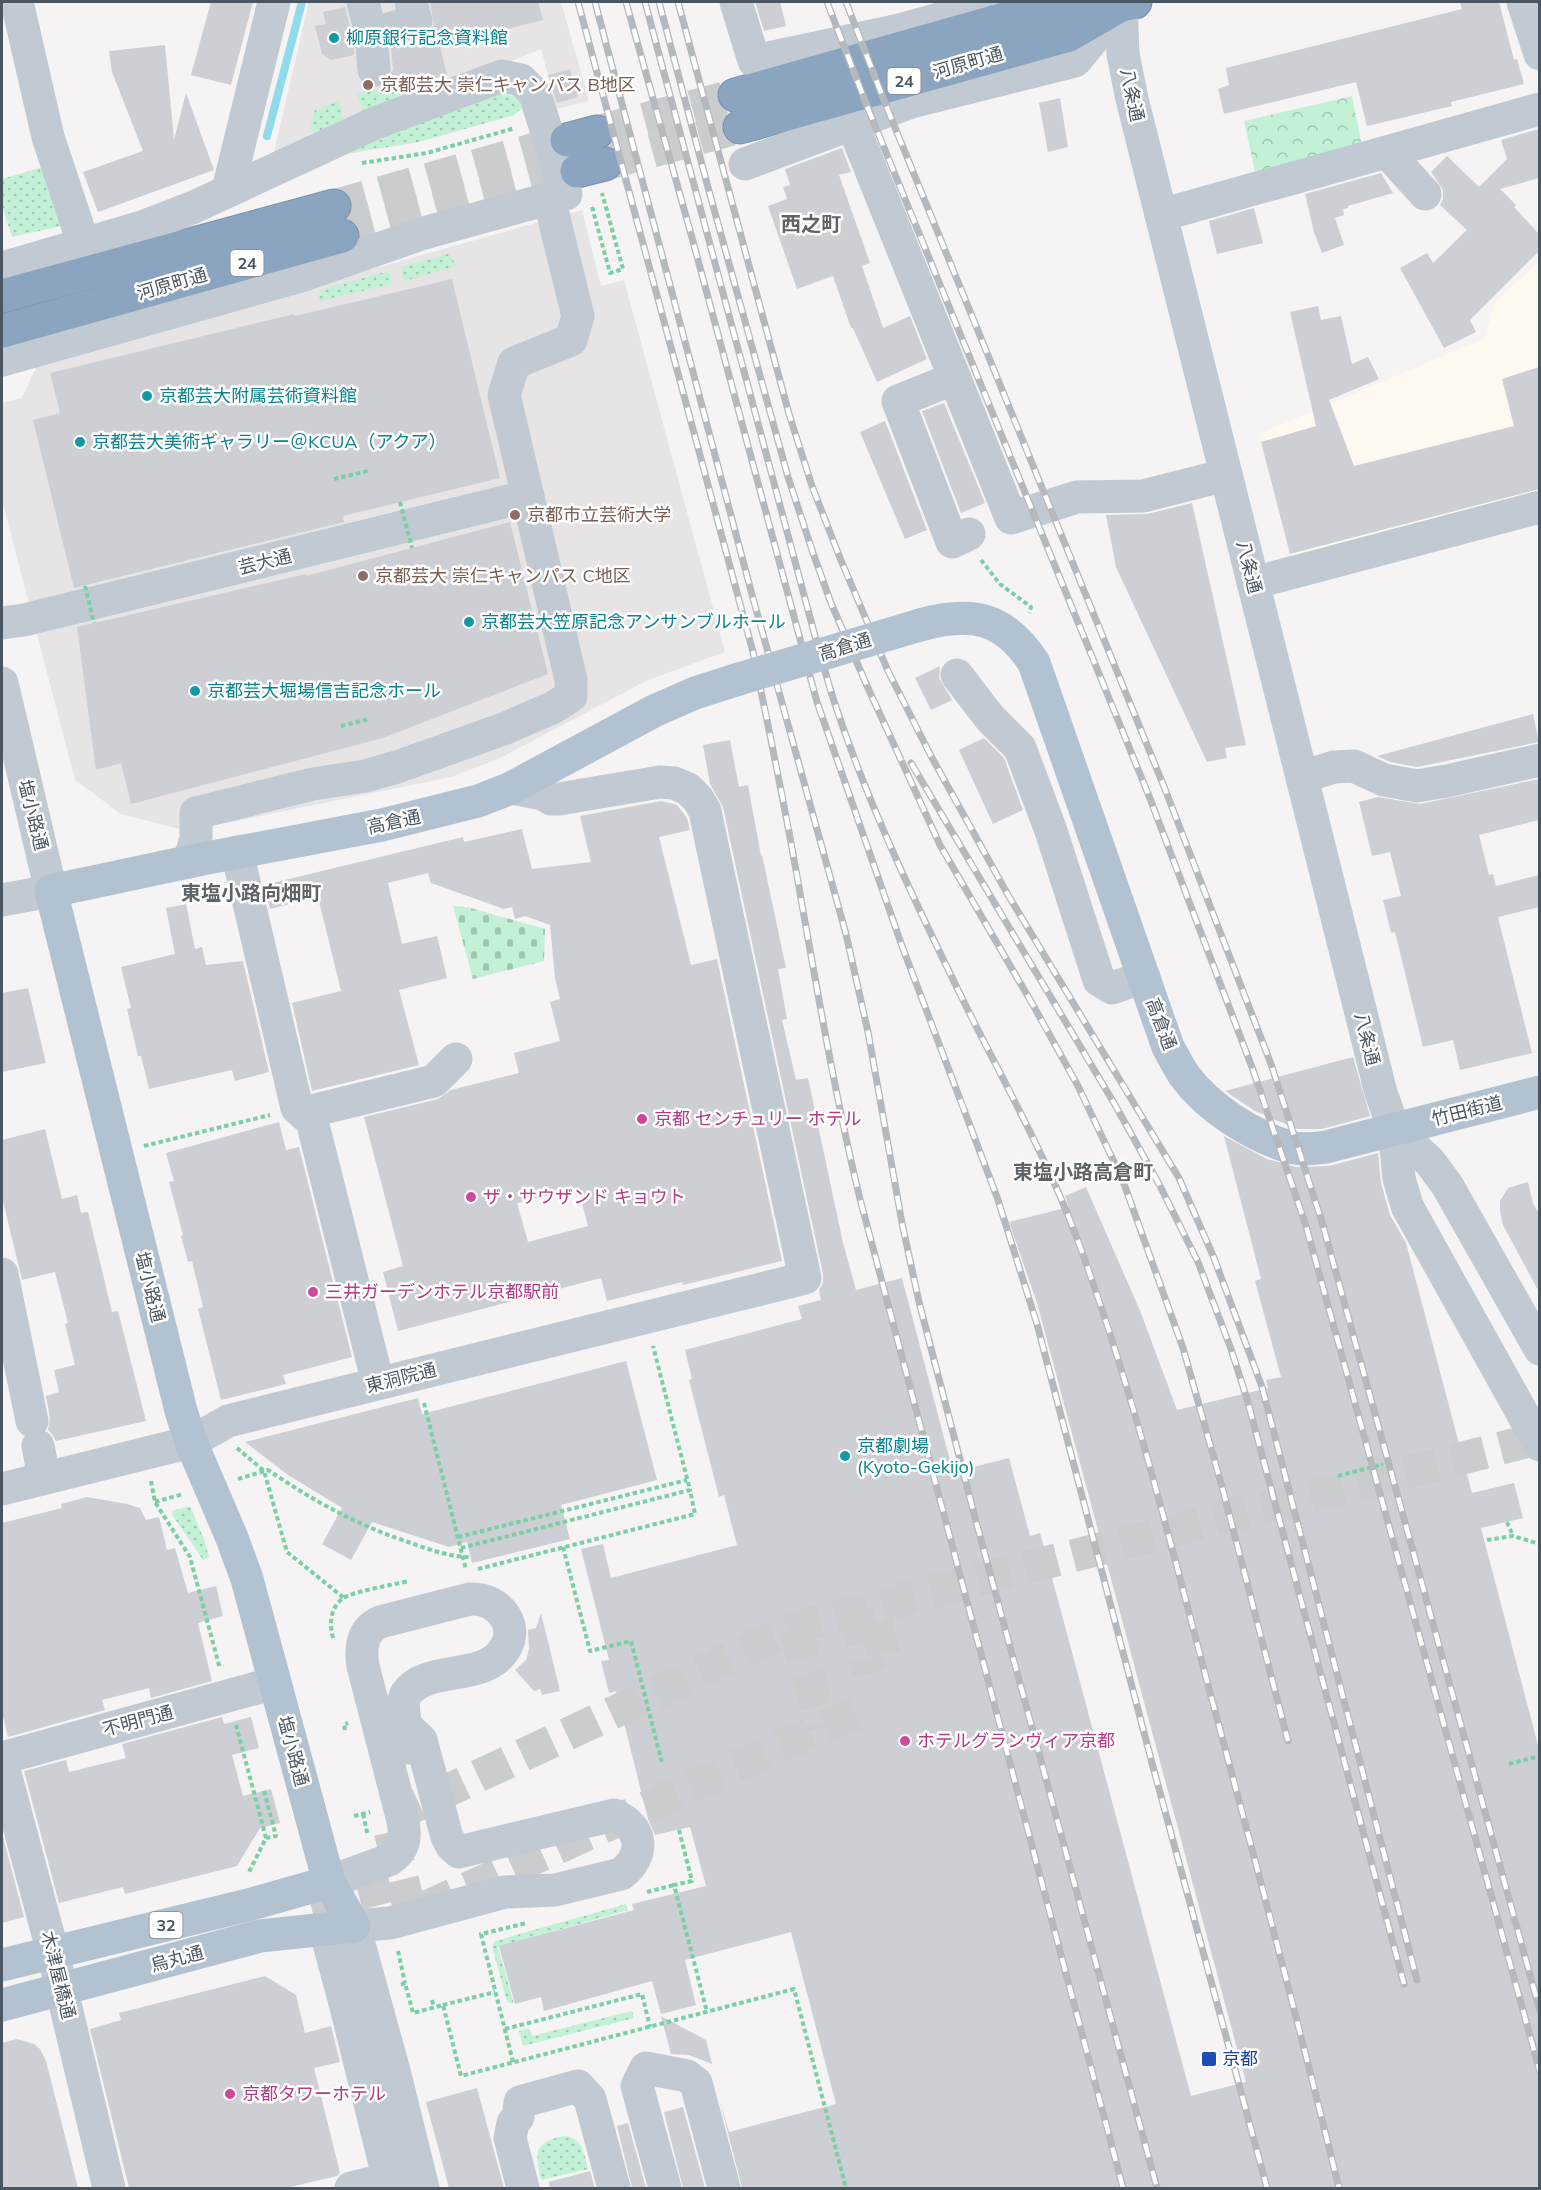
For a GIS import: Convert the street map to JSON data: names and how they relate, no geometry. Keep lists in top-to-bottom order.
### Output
{
  "streets": {
    "highway": ["河原町通", "24"],
    "main road": [
      "高倉通",
      "塩小路通",
      "竹田街道",
      "32",
      "烏丸通"
    ],
    "street": [
      "八条通",
      "芸大通",
      "東洞院通",
      "不明門通",
      "木津屋橋通"
    ]
  },
  "crossings": [
    ["河原町通", "八条通"],
    ["八条通", "高倉通"],
    ["八条通", "竹田街道"],
    ["高倉通", "塩小路通"],
    ["高倉通", "竹田街道"],
    ["高倉通", "東洞院通"],
    ["塩小路通", "東洞院通"],
    ["塩小路通", "不明門通"],
    ["塩小路通", "烏丸通"],
    ["不明門通", "木津屋橋通"],
    ["烏丸通", "木津屋橋通"]
  ],
  "districts": ["西之町", "東塩小路向畑町", "東塩小路高倉町"],
  "places": {
    "other": [
      "柳原銀行記念資料館",
      "京都芸大 崇仁キャンパス B地区",
      "京都芸大附属芸術資料館",
      "京都芸大美術ギャラリー＠KCUA（アクア）",
      "京都市立芸術大学",
      "京都芸大 崇仁キャンパス C地区",
      "京都芸大笠原記念アンサンブルホール",
      "京都芸大堀場信吉記念ホール",
      "京都 センチュリー ホテル",
      "ザ・サウザンド キョウト",
      "三井ガーデンホテル京都駅前",
      "京都劇場 (Kyoto-Gekijo)",
      "ホテルグランヴィア京都",
      "京都タワーホテル"
    ],
    "transit": ["京都"]
  }
}
